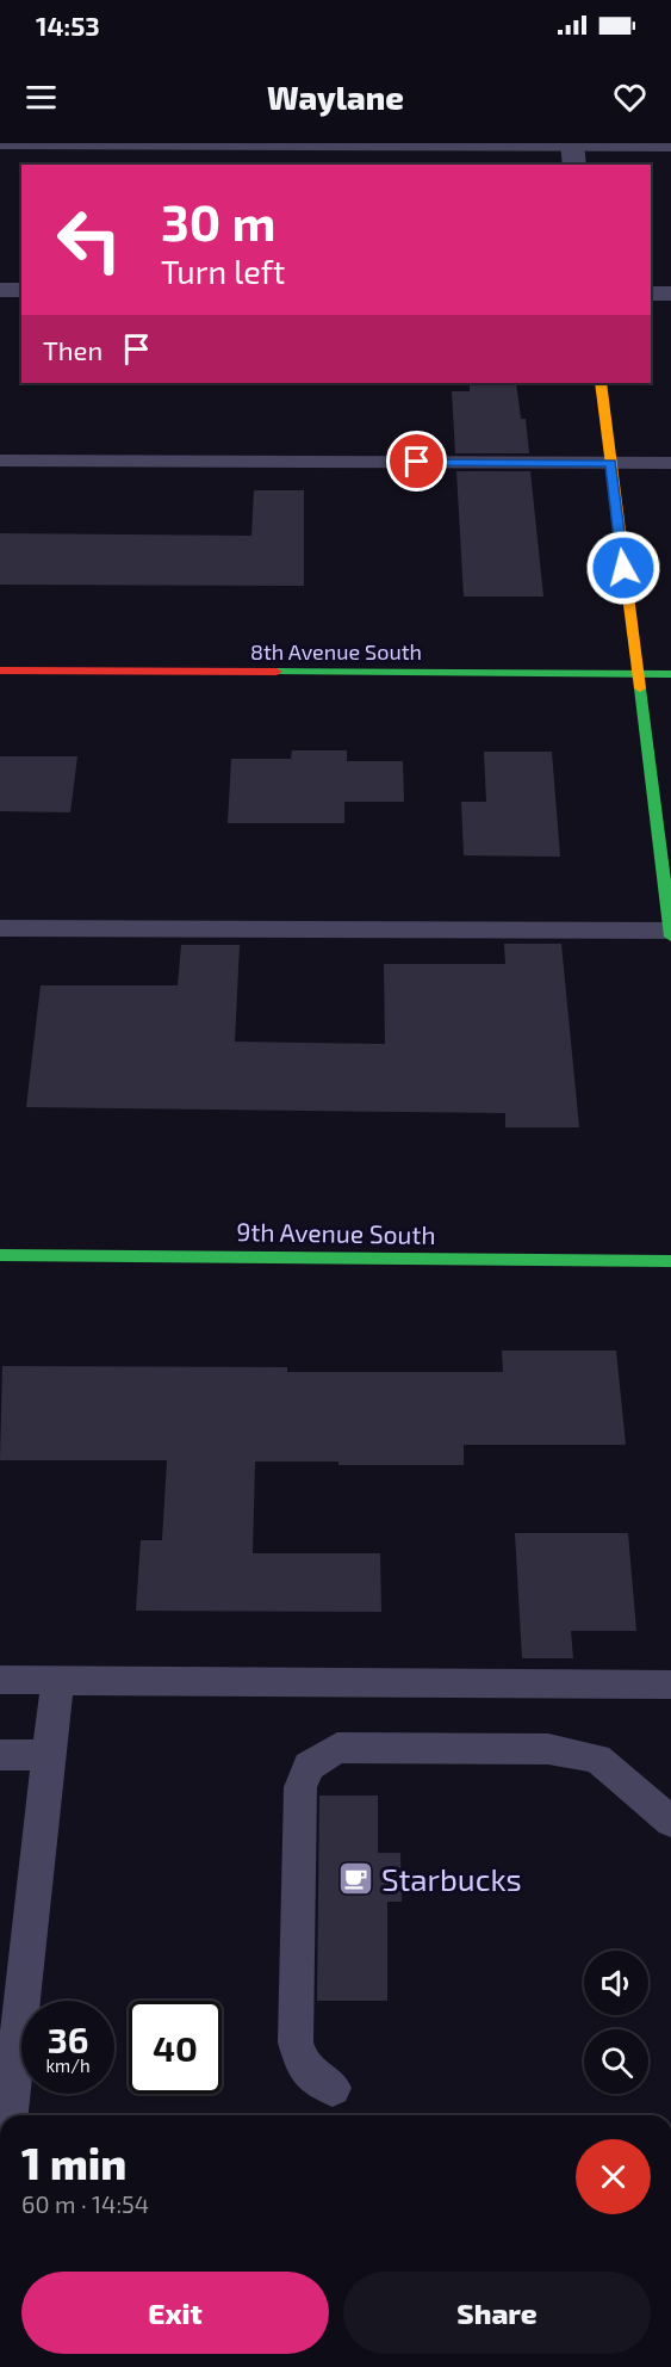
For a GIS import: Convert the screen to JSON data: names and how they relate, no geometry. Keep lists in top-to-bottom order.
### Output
{
  "streets": {
    "main road": ["8th Avenue South", "9th Avenue South"]
  },
  "places": {
    "cafe": ["Starbucks"]
  },
  "page": {
    "status": "14:53",
    "header": "Waylane",
    "turn": ["30 m", "Turn left"],
    "then": "Then",
    "speed": "36 km/h",
    "limit": "40",
    "heading": ["1 min", "60 m · 14:54"],
    "buttons": ["Exit", "Share"]
  }
}
